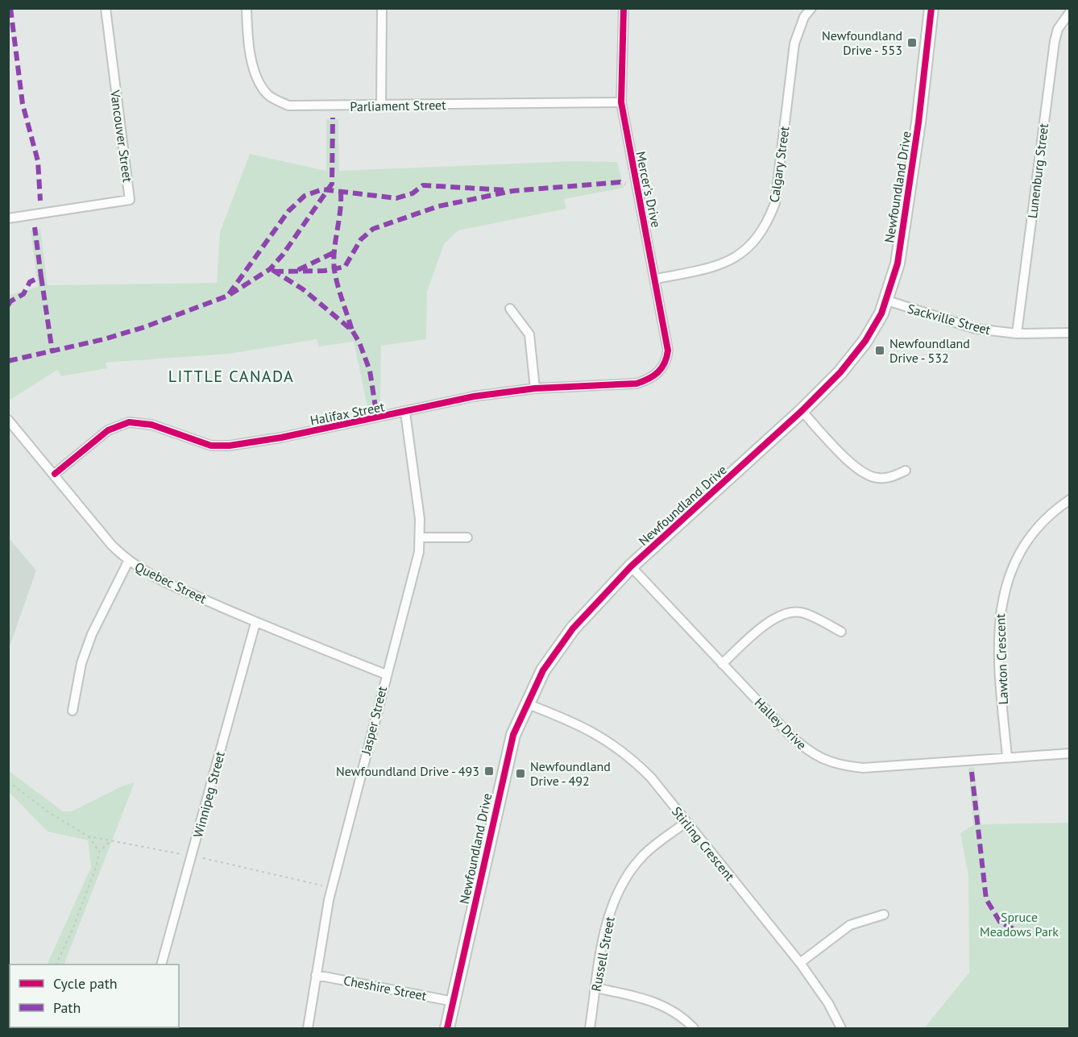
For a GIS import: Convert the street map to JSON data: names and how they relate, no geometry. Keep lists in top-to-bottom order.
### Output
{
  "streets": {
    "street": [
      "Parliament Street",
      "Vancouver Street",
      "Calgary Street",
      "Lunenburg Street",
      "Newfoundland Drive",
      "Mercer's Drive",
      "Sackville Street",
      "Halifax Street",
      "Quebec Street",
      "Lawton Crescent",
      "Jasper Street",
      "Halley Drive",
      "Winnipeg Street",
      "Stirling Crescent",
      "Russell Street",
      "Cheshire Street"
    ]
  },
  "crossings": [
    ["Parliament Street", "Mercer's Drive"],
    ["Calgary Street", "Mercer's Drive"],
    ["Lunenburg Street", "Sackville Street"],
    ["Newfoundland Drive", "Sackville Street"],
    ["Newfoundland Drive", "Halley Drive"],
    ["Newfoundland Drive", "Stirling Crescent"],
    ["Newfoundland Drive", "Cheshire Street"],
    ["Mercer's Drive", "Halifax Street"],
    ["Halifax Street", "Quebec Street"],
    ["Halifax Street", "Jasper Street"],
    ["Quebec Street", "Jasper Street"],
    ["Quebec Street", "Winnipeg Street"],
    ["Lawton Crescent", "Halley Drive"],
    ["Jasper Street", "Cheshire Street"],
    ["Stirling Crescent", "Russell Street"]
  ],
  "districts": ["LITTLE CANADA"],
  "parks": ["Spruce Meadows Park"],
  "places": {
    "transit": [
      "Newfoundland Drive - 553",
      "Newfoundland Drive - 532",
      "Newfoundland Drive - 493",
      "Newfoundland Drive - 492"
    ]
  },
  "legend": ["Cycle path", "Path"]
}
